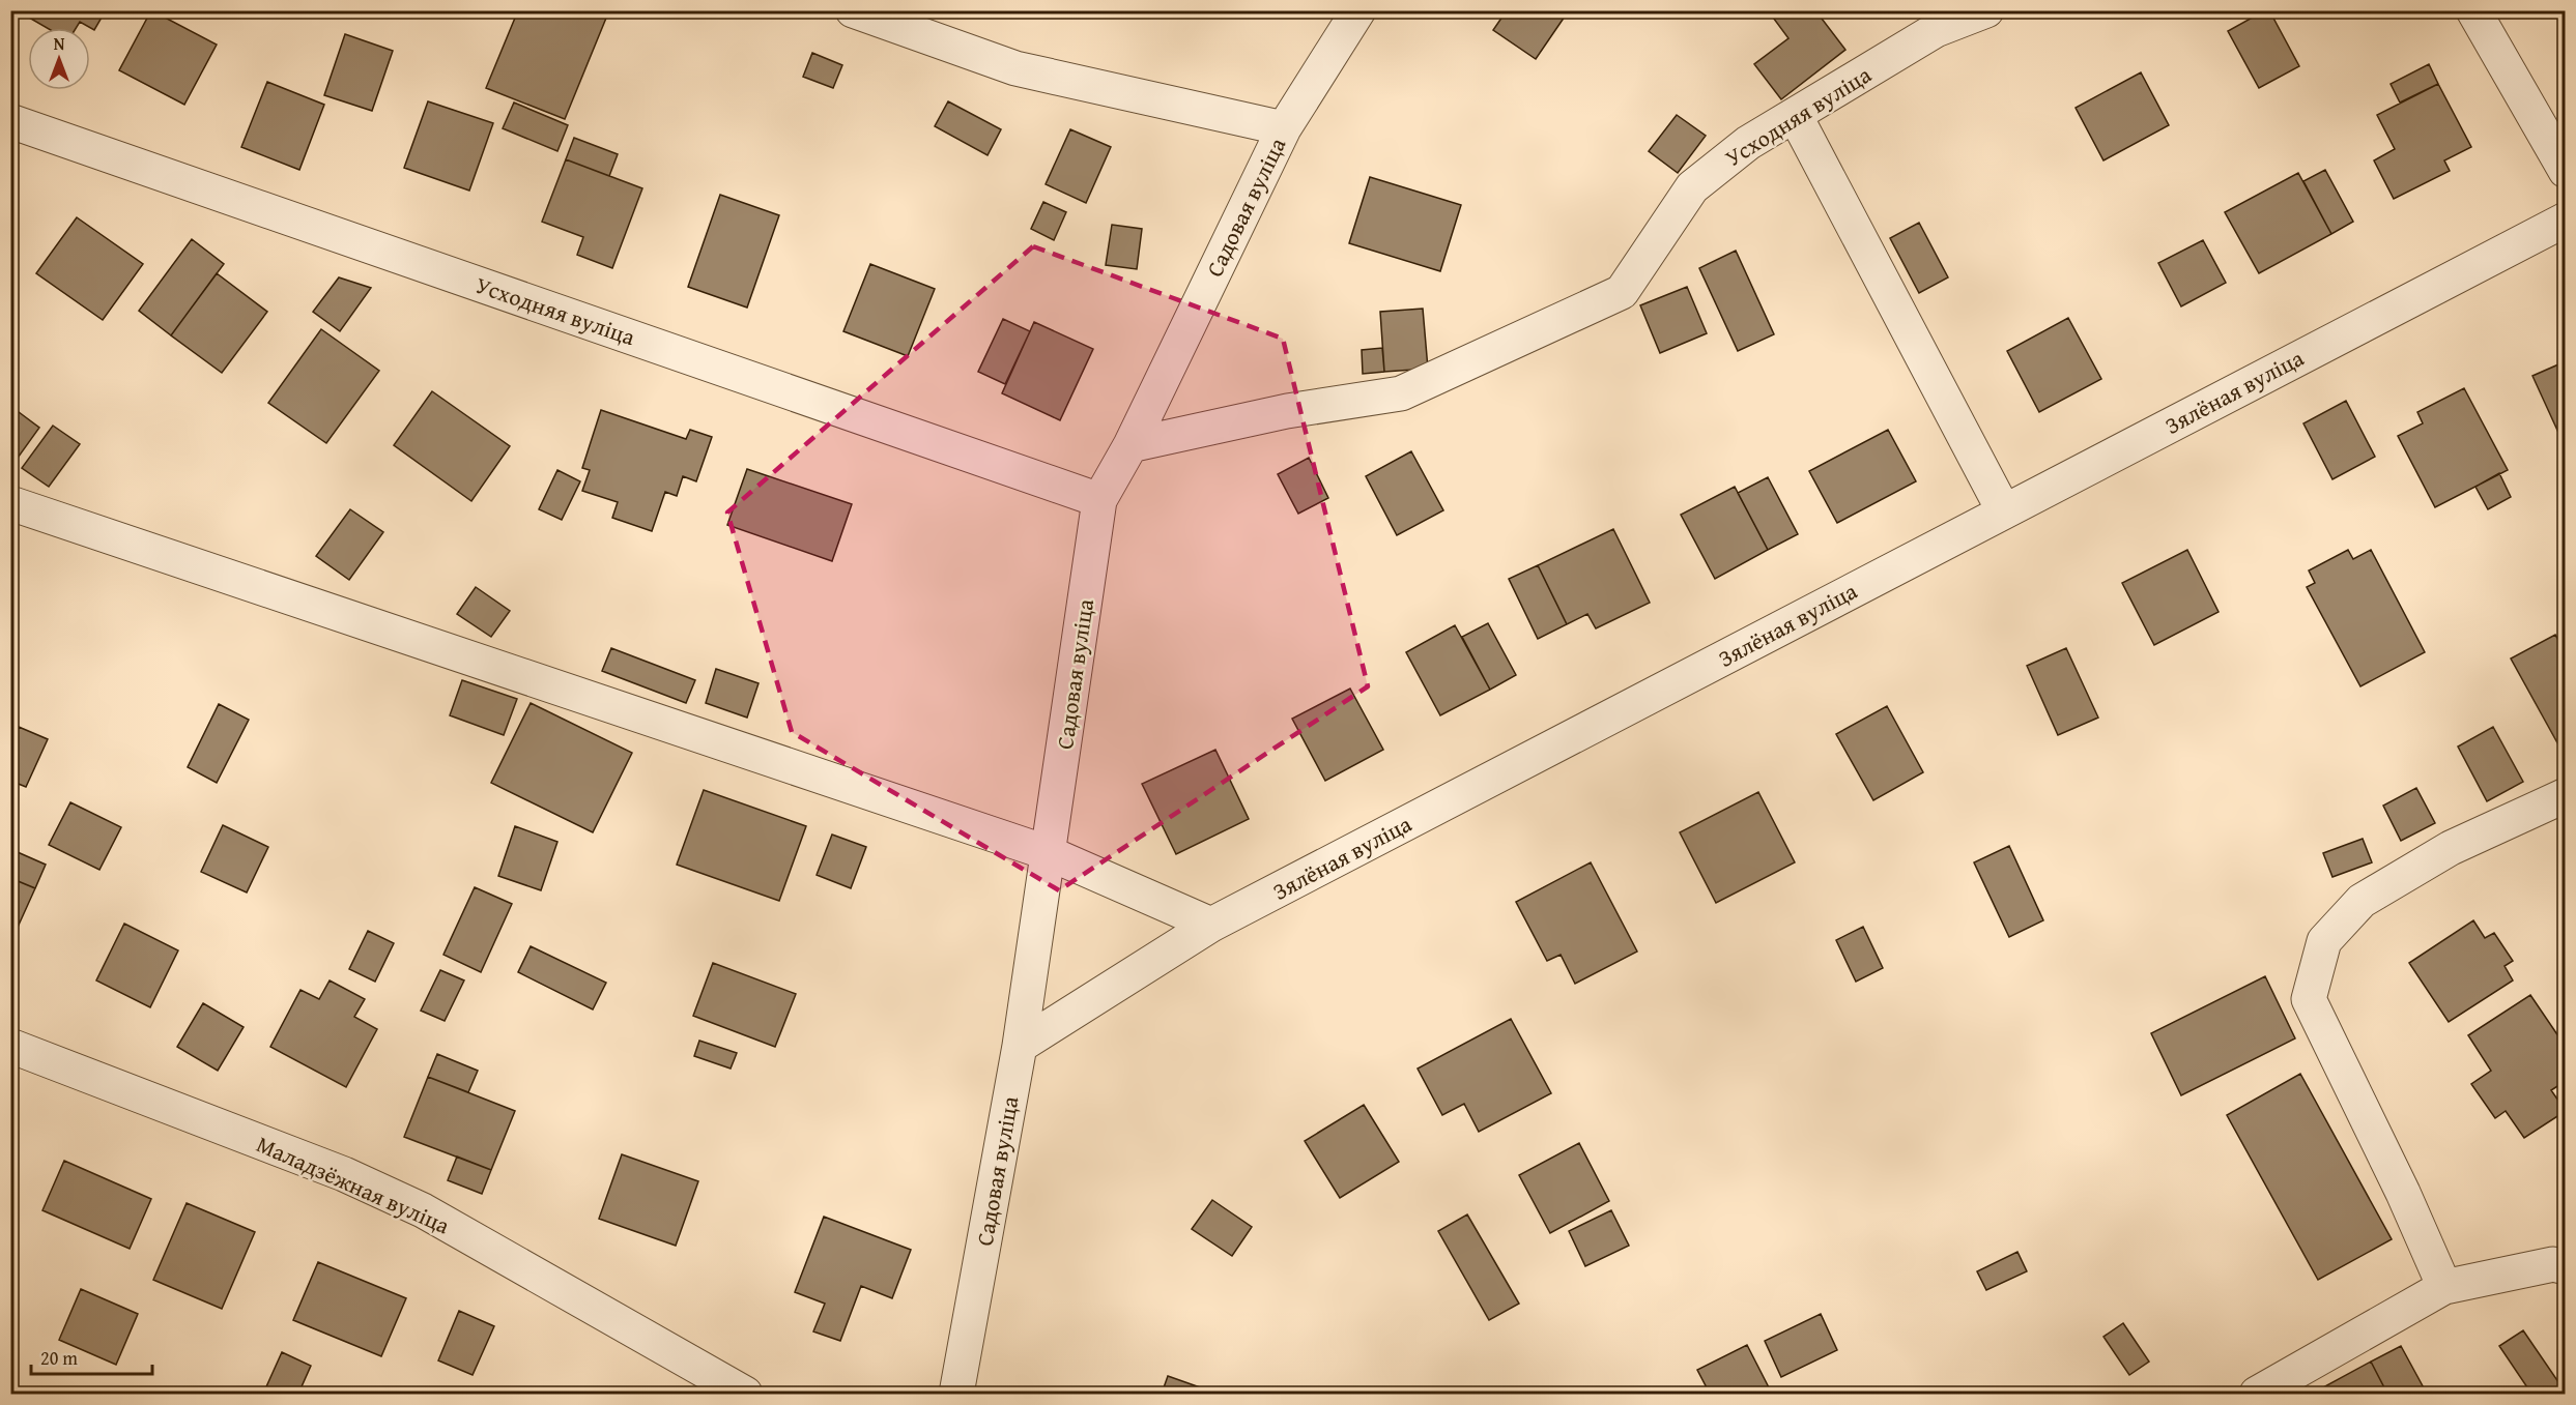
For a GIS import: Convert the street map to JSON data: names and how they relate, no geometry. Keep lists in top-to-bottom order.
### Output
{
  "streets": {
    "street": [
      "Усходняя вуліца",
      "Садовая вуліца",
      "Зялёная вуліца",
      "Маладзёжная вуліца"
    ]
  },
  "crossings": [
    ["Усходняя вуліца", "Садовая вуліца"],
    ["Садовая вуліца", "Зялёная вуліца"]
  ],
  "scale_bar": "20 m",
  "north": "top"
}
